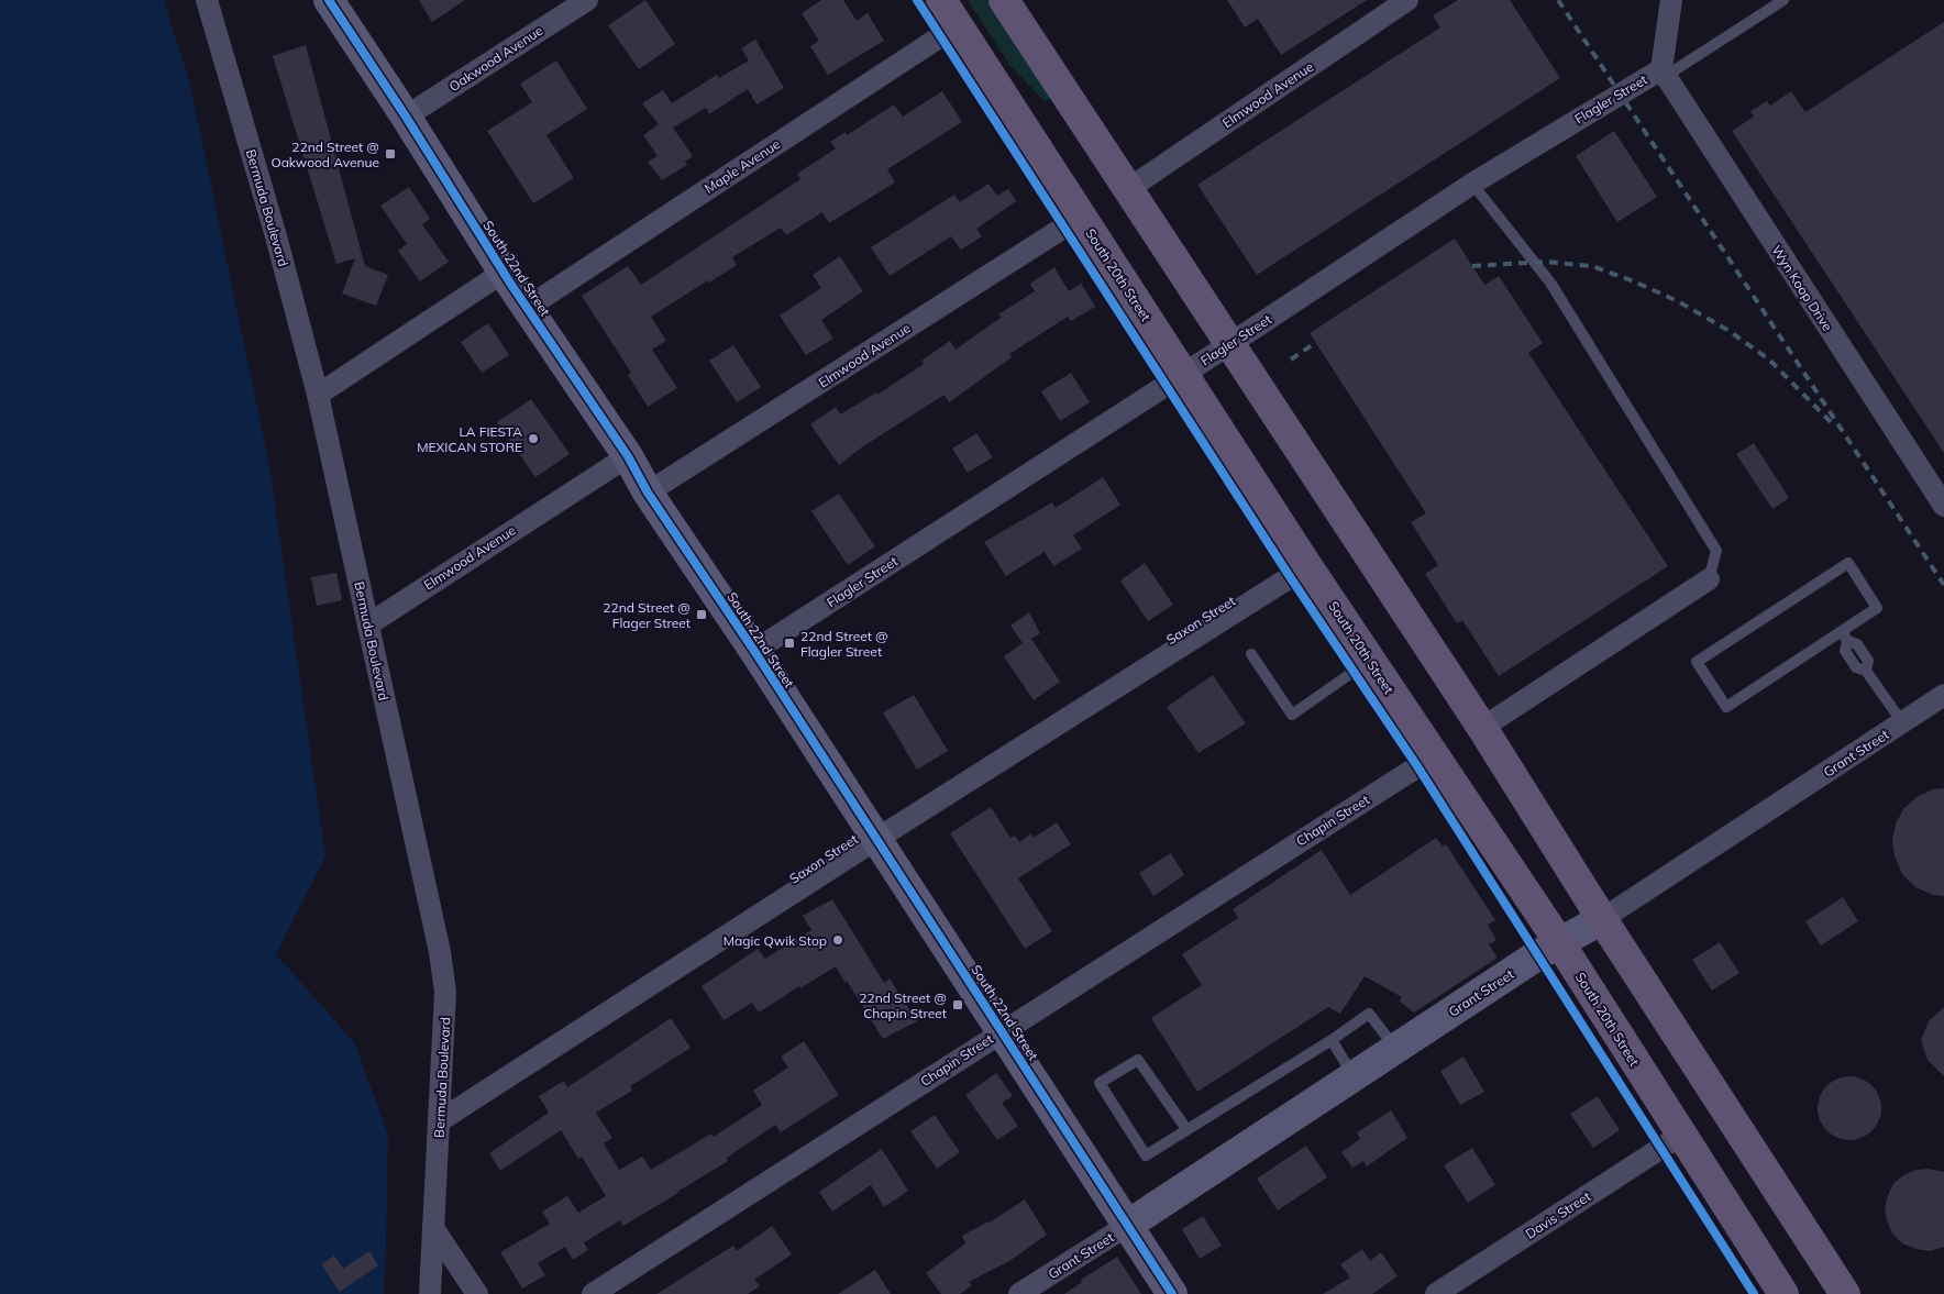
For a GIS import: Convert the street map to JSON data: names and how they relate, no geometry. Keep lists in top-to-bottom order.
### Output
{
  "streets": {
    "main road": ["South 20th Street"],
    "street": [
      "Oakwood Avenue",
      "Elmwood Avenue",
      "Flagler Street",
      "Maple Avenue",
      "Bermuda Boulevard",
      "South 22nd Street",
      "Wyn Koop Drive",
      "Saxon Street",
      "Grant Street",
      "Chapin Street",
      "Davis Street"
    ]
  },
  "crossings": [
    ["Oakwood Avenue", "South 22nd Street"],
    ["Elmwood Avenue", "Bermuda Boulevard"],
    ["Elmwood Avenue", "South 22nd Street"],
    ["Elmwood Avenue", "South 20th Street"],
    ["Flagler Street", "South 22nd Street"],
    ["Flagler Street", "South 20th Street"],
    ["Flagler Street", "Wyn Koop Drive"],
    ["Maple Avenue", "South 22nd Street"],
    ["Maple Avenue", "South 20th Street"],
    ["Bermuda Boulevard", "Saxon Street"],
    ["South 22nd Street", "Saxon Street"],
    ["South 22nd Street", "Grant Street"],
    ["South 22nd Street", "Chapin Street"],
    ["South 20th Street", "Saxon Street"],
    ["South 20th Street", "Grant Street"],
    ["South 20th Street", "Chapin Street"],
    ["South 20th Street", "Davis Street"]
  ],
  "places": {
    "transit": [
      "22nd Street @ Oakwood Avenue",
      "22nd Street @ Flager Street",
      "22nd Street @ Flagler Street",
      "22nd Street @ Chapin Street"
    ],
    "other": ["LA FIESTA MEXICAN STORE", "Magic Qwik Stop"]
  }
}
